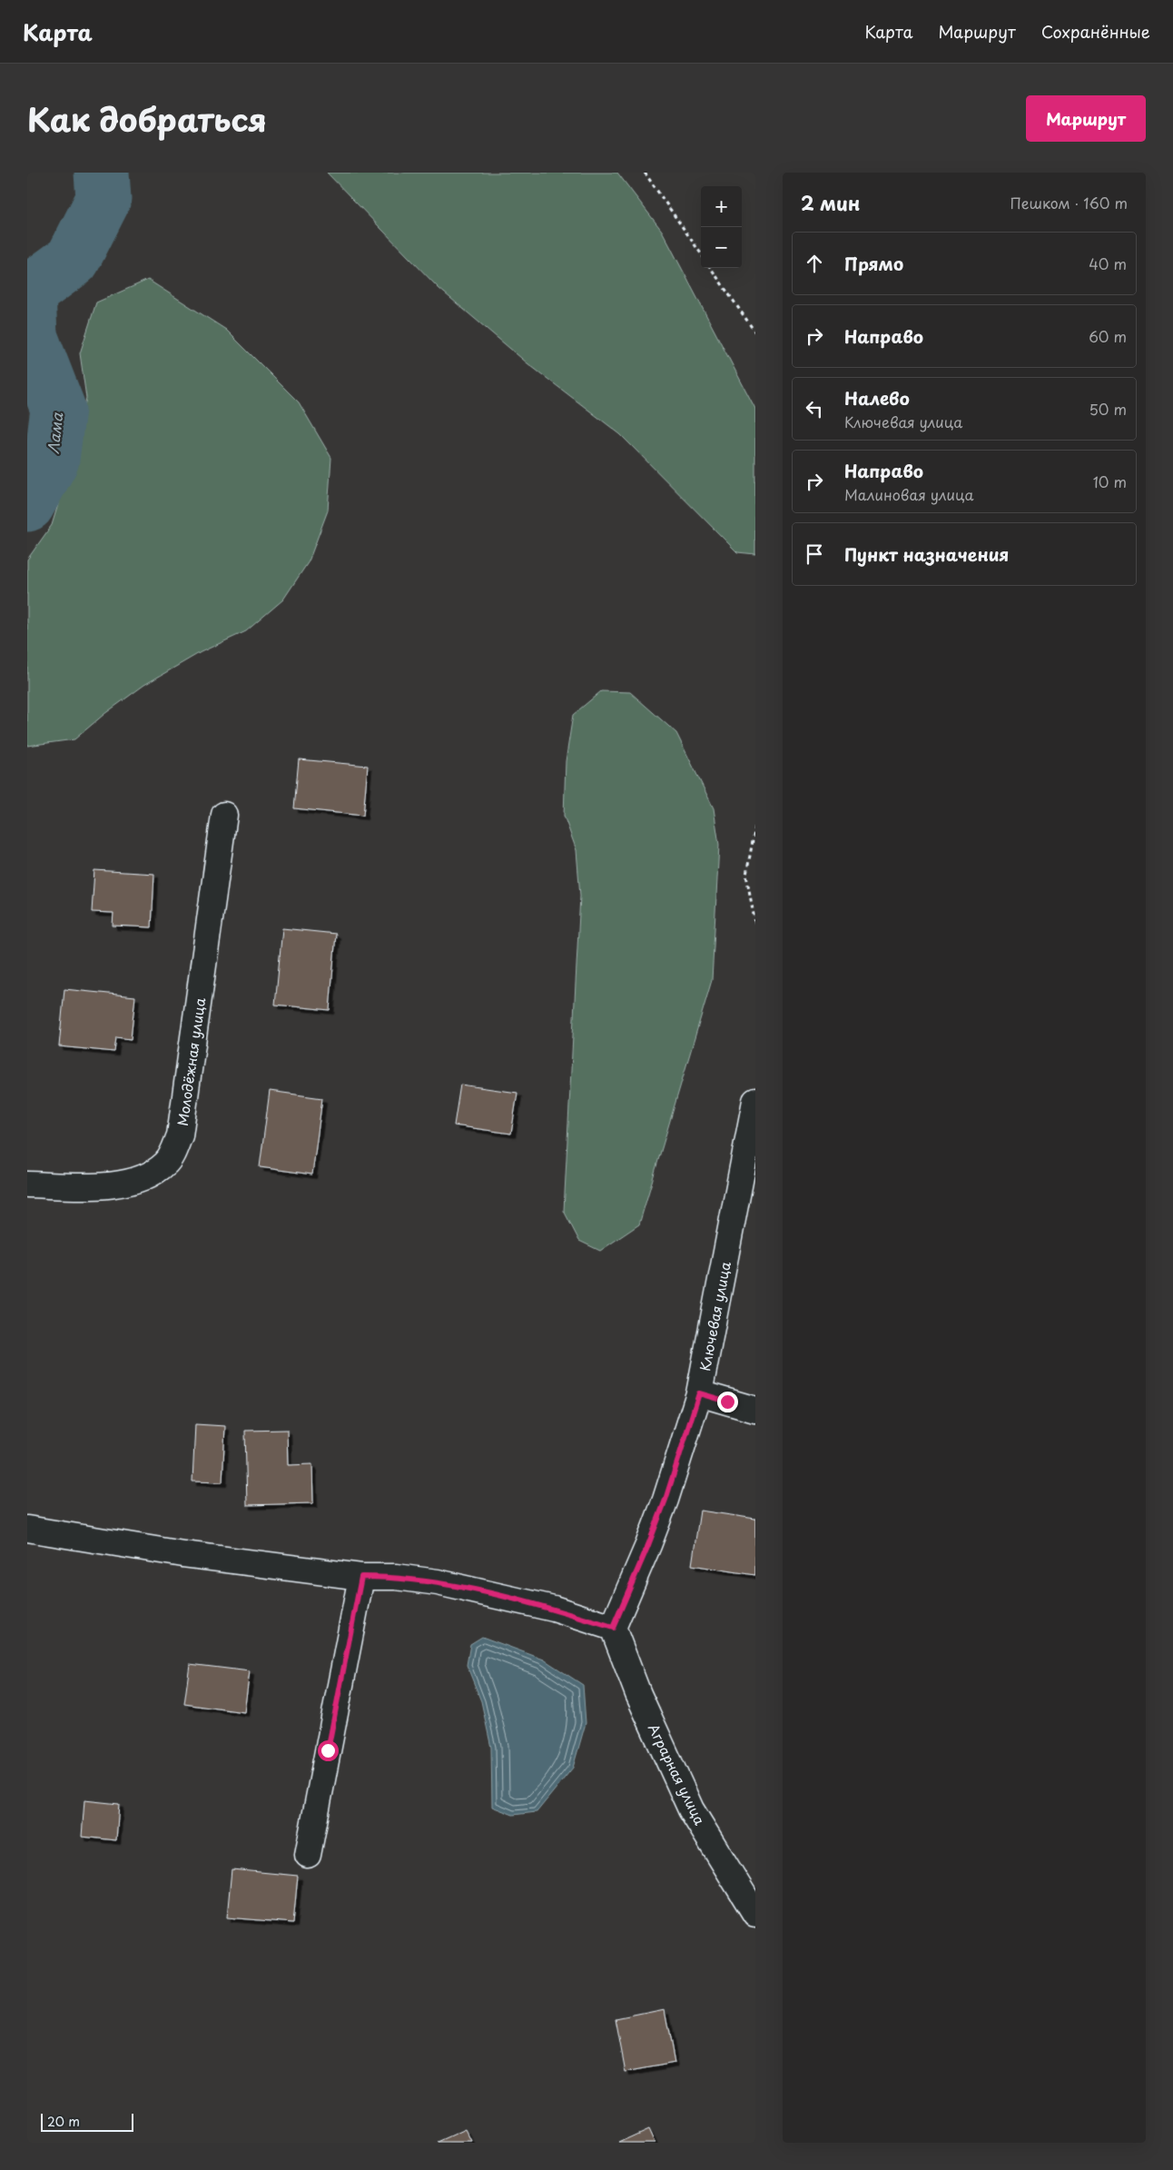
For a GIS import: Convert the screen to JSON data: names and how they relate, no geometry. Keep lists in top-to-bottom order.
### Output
{
  "streets": {
    "street": ["Молодёжная улица", "Ключевая улица", "Аграрная улица"]
  },
  "crossings": [
    ["Ключевая улица", "Аграрная улица"]
  ],
  "water": ["Лама"],
  "scale_bar": "20 m",
  "page": {
    "header": "Карта",
    "nav": ["Карта", "Маршрут", "Сохранённые"],
    "title": "Как добраться",
    "buttons": "Маршрут",
    "heading": ["2 мин", "Пешком · 160 m"],
    "map_buttons": ["+", "−"],
    "list": [
      ["Прямо", "40 m"],
      ["Направо", "60 m"],
      ["Налево", "Ключевая улица", "50 m"],
      ["Направо", "Малиновая улица", "10 m"],
      "Пункт назначения"
    ],
    "scale": "20 m"
  }
}
